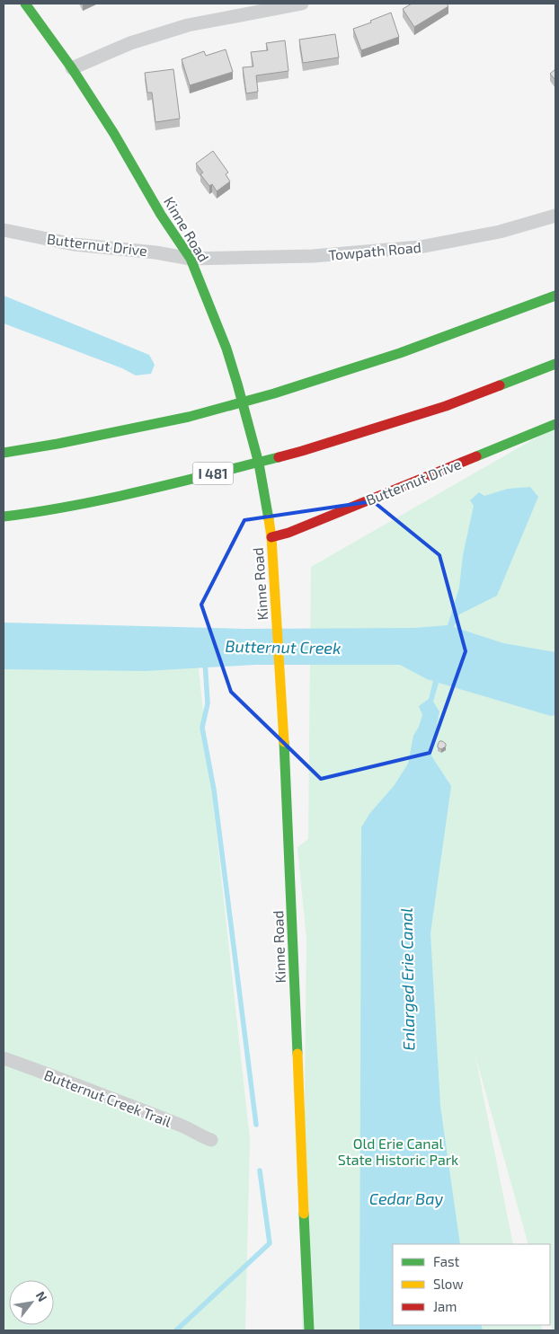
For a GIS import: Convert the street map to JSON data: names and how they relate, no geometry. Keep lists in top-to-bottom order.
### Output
{
  "streets": {
    "main road": ["Kinne Road", "Butternut Drive", "I 481"],
    "street": ["Towpath Road", "Butternut Creek Trail"]
  },
  "crossings": [
    ["Kinne Road", "Butternut Drive"],
    ["Kinne Road", "Towpath Road"],
    ["Butternut Drive", "Towpath Road"]
  ],
  "water": ["Butternut Creek", "Enlarged Erie Canal", "Cedar Bay"],
  "parks": ["Old Erie Canal State Historic Park"],
  "legend": ["Fast", "Slow", "Jam"],
  "north": "top right"
}
